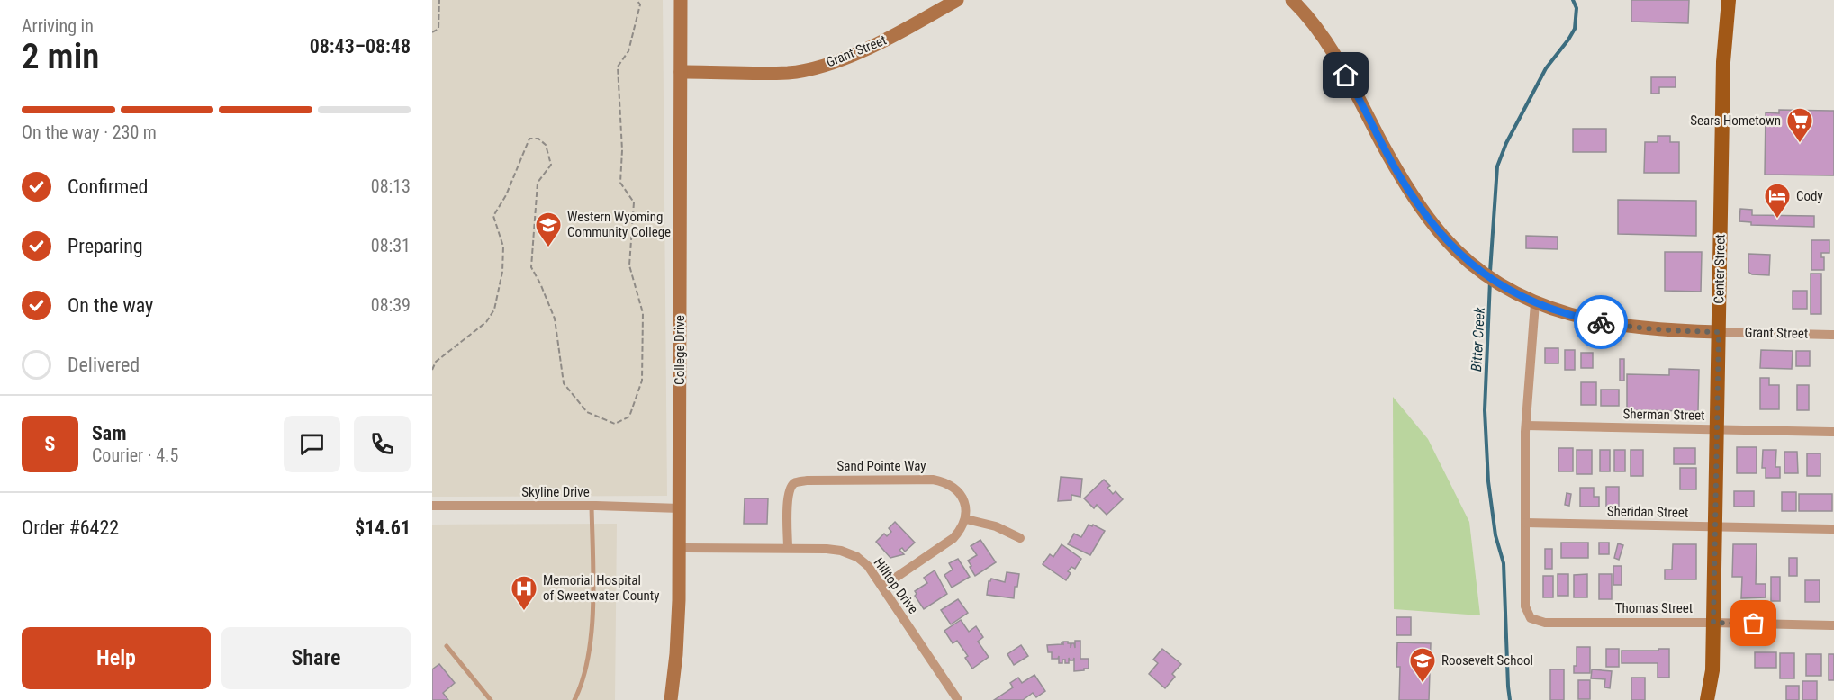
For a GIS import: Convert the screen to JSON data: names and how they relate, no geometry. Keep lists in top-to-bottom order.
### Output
{
  "streets": {
    "main road": ["Grant Street", "Center Street", "College Drive"],
    "street": [
      "Sherman Street",
      "Sand Pointe Way",
      "Skyline Drive",
      "Sheridan Street",
      "Hilltop Drive",
      "Thomas Street"
    ]
  },
  "crossings": [
    ["Grant Street", "Center Street"],
    ["Grant Street", "College Drive"],
    ["Center Street", "Sherman Street"],
    ["Center Street", "Sheridan Street"],
    ["Center Street", "Thomas Street"],
    ["College Drive", "Skyline Drive"],
    ["College Drive", "Hilltop Drive"],
    ["Sand Pointe Way", "Hilltop Drive"],
    ["Sheridan Street", "Thomas Street"]
  ],
  "water": ["Bitter Creek"],
  "places": {
    "supermarket": ["Sears Hometown"],
    "hotel": ["Cody"],
    "school or university": ["Western Wyoming Community College", "Roosevelt School"],
    "hospital": ["Memorial Hospital of Sweetwater County"]
  },
  "page": {
    "heading": ["2 min", "Arriving in", "08:43–08:48"],
    "panel": [
      "Sam",
      "Courier · 4.5",
      "Order #6422",
      "$14.61"
    ],
    "bar": "On the way · 230 m",
    "list": [
      ["Confirmed", "08:13"],
      ["Preparing", "08:31"],
      ["On the way", "08:39"],
      "Delivered"
    ],
    "round": "S",
    "buttons": ["Help", "Share"]
  }
}
